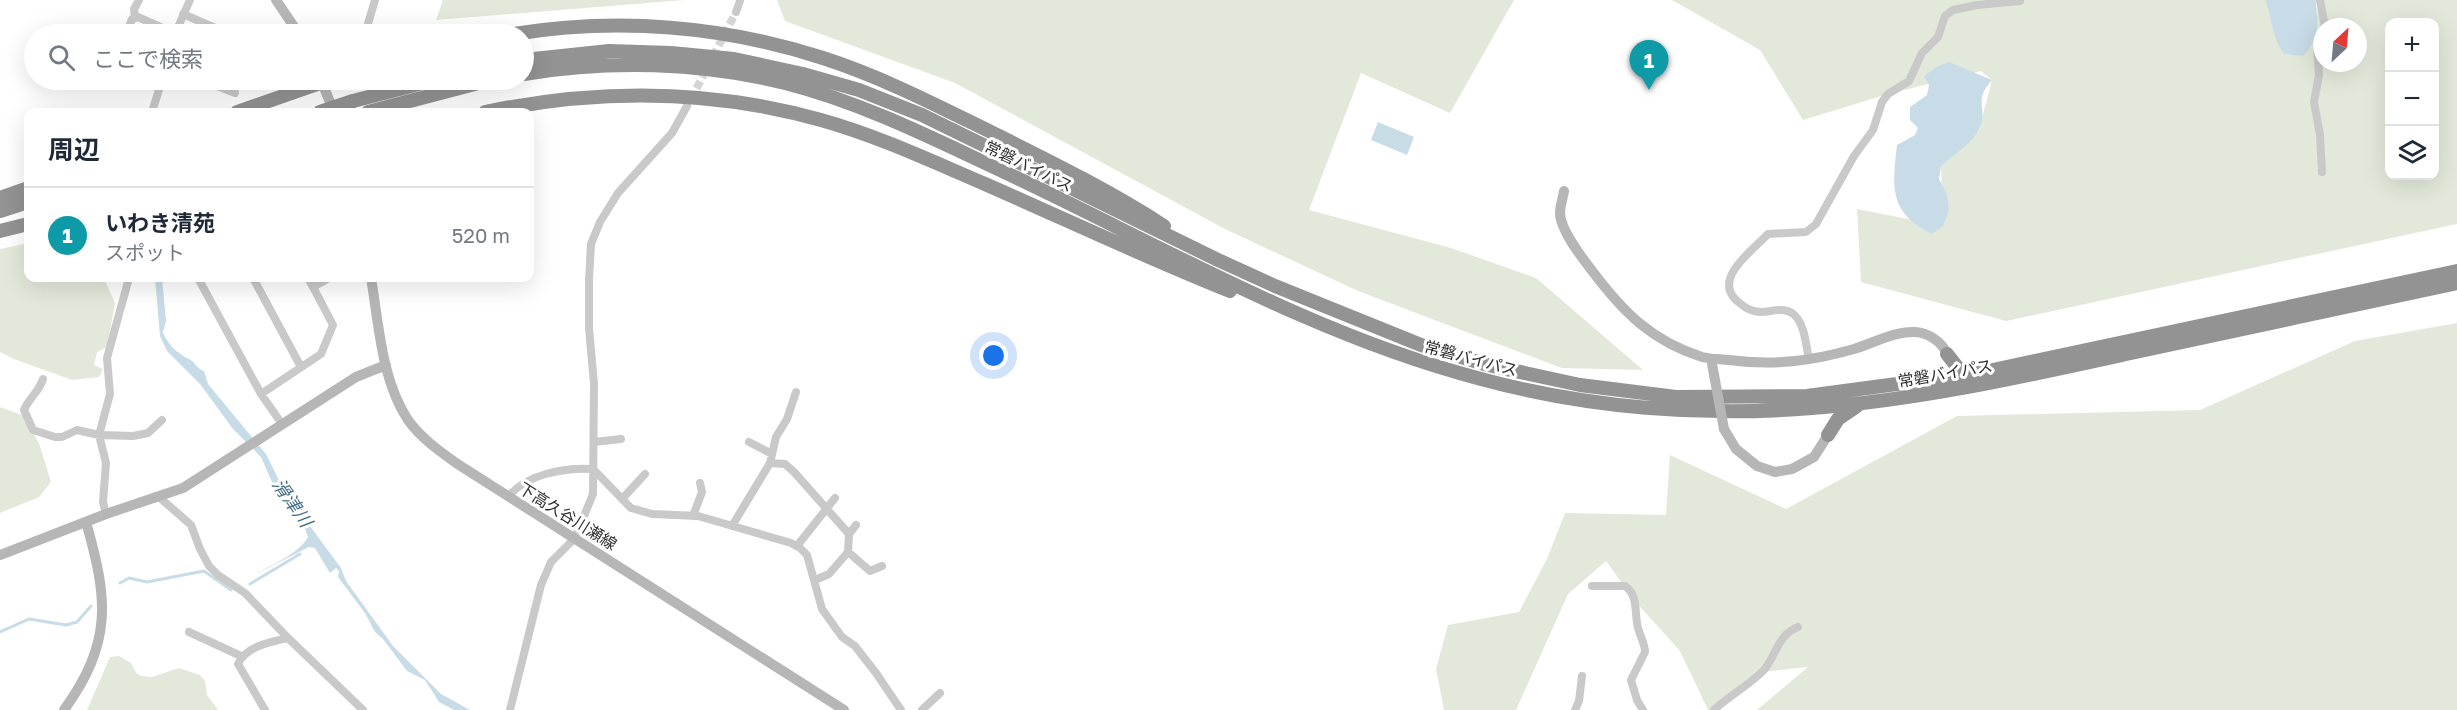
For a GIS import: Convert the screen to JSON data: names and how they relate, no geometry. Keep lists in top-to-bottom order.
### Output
{
  "streets": {
    "highway": ["常磐バイパス"],
    "street": ["下高久谷川瀬線"]
  },
  "water": ["滑津川"],
  "north": "top right",
  "page": {
    "map_buttons": ["+", "−"],
    "search": "ここで検索",
    "pins": "1",
    "heading": "周辺",
    "list": [
      {
        "mark": "1",
        "name": "いわき清苑",
        "note": "スポット",
        "value": "520 m"
      }
    ]
  }
}
